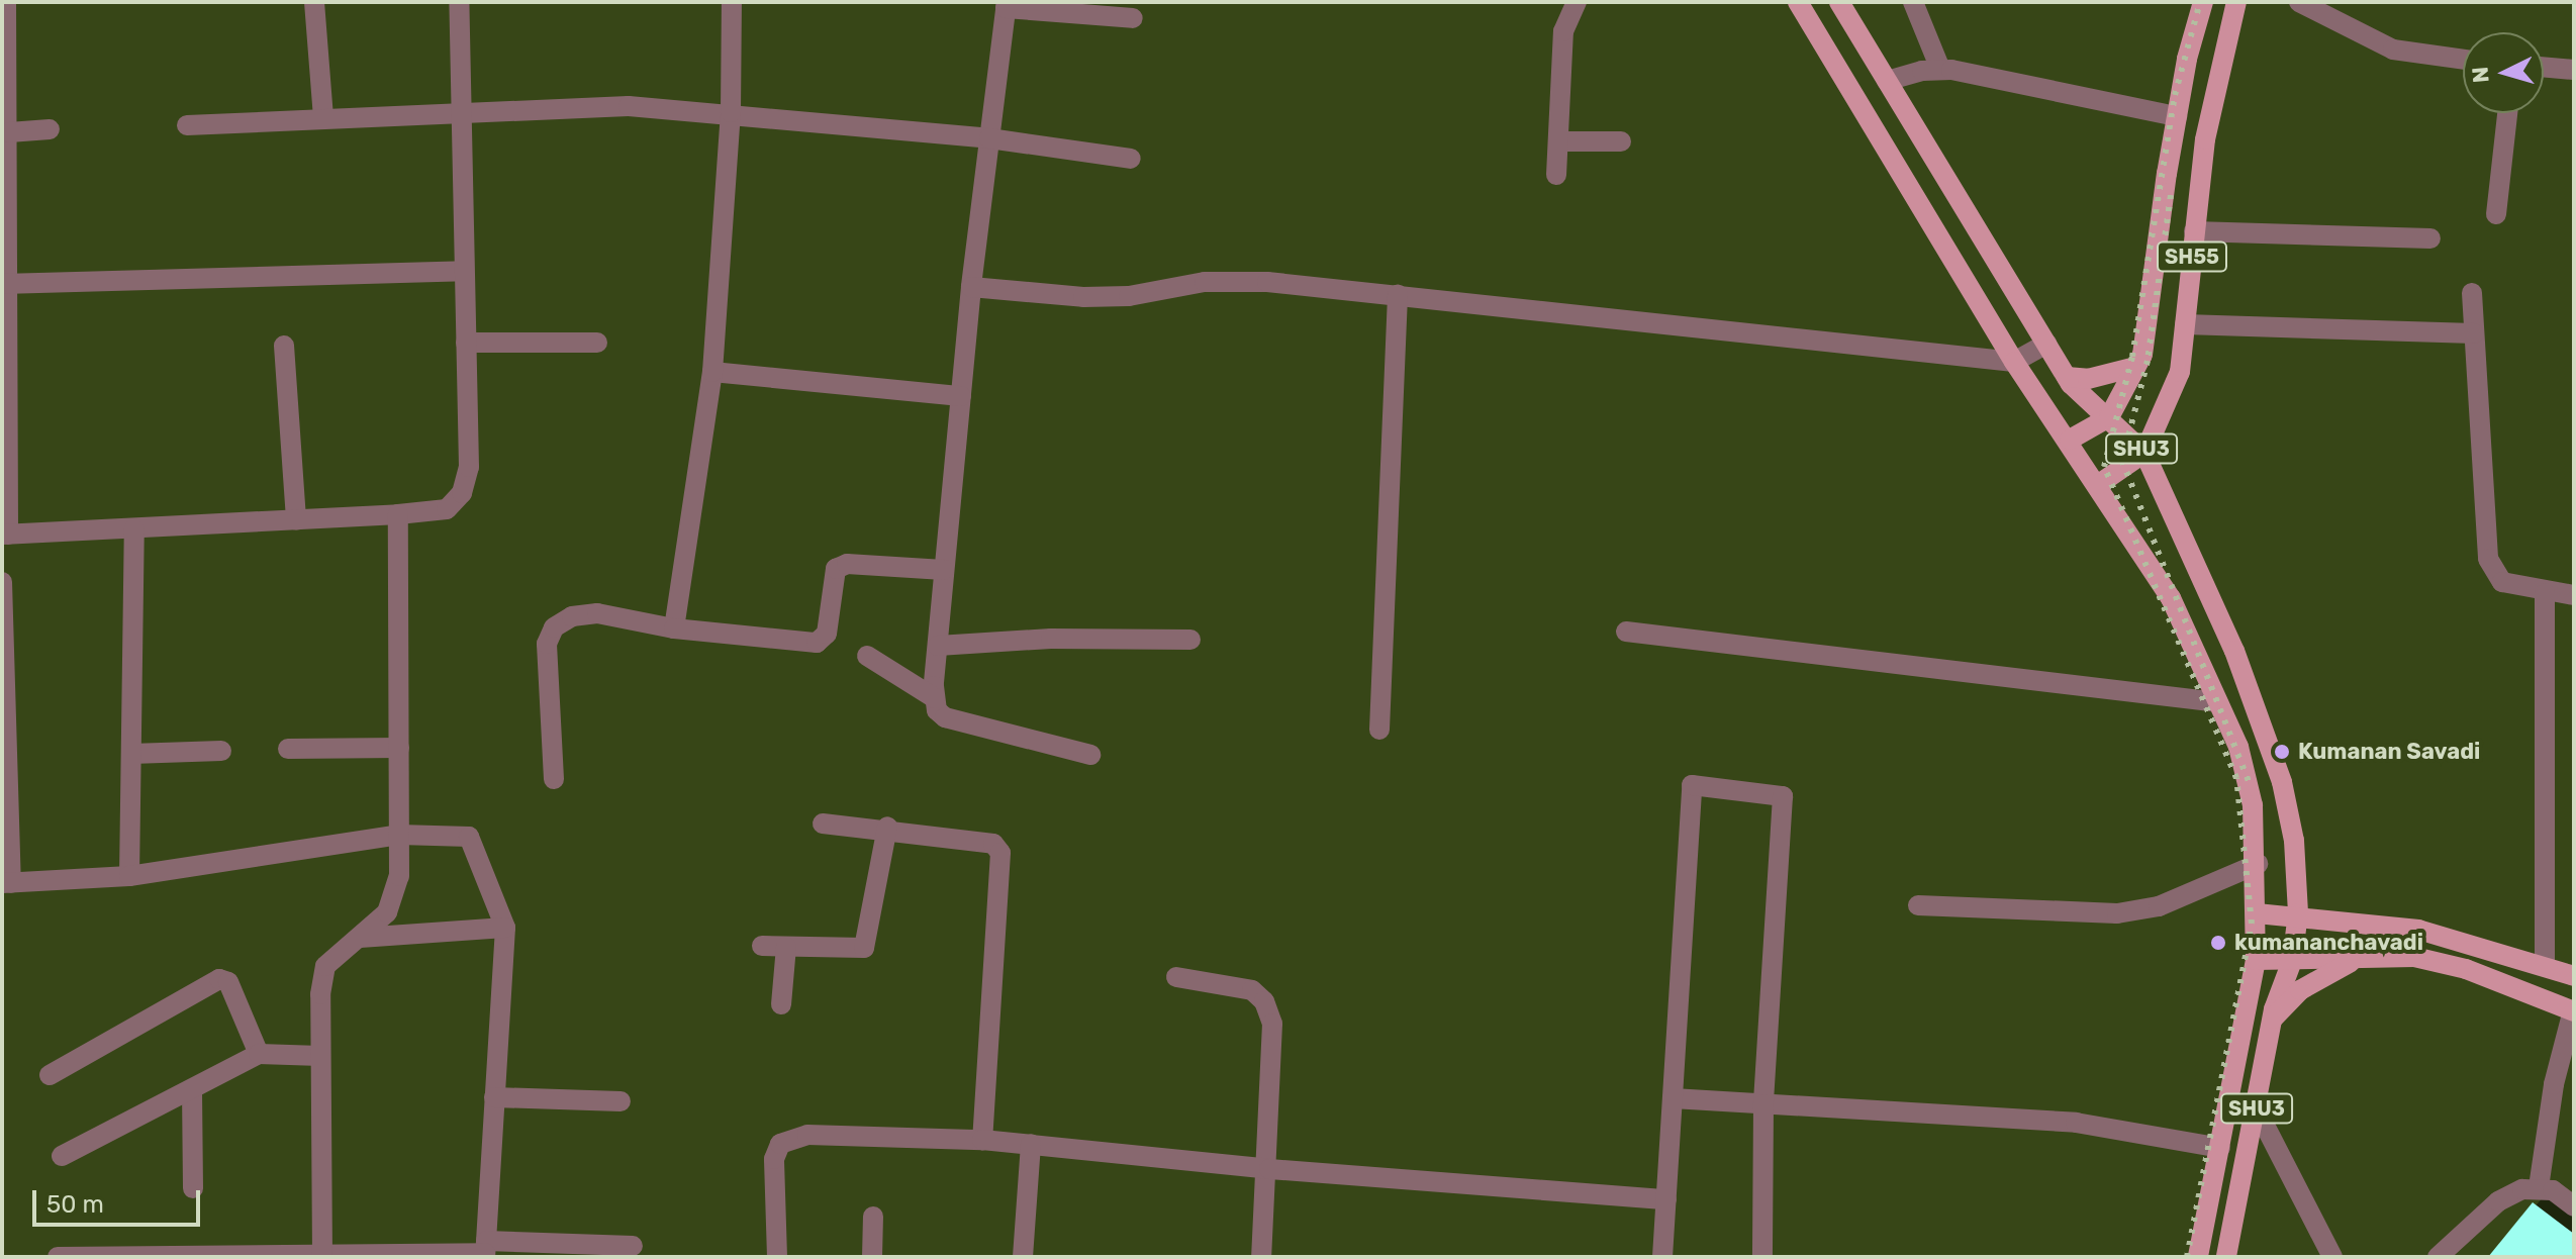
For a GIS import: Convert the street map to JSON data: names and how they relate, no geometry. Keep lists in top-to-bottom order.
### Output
{
  "streets": {
    "main road": ["SH55", "SHU3"]
  },
  "crossings": [
    ["SH55", "SHU3"]
  ],
  "places": ["Kumanan Savadi", "kumananchavadi"],
  "scale_bar": "50 m",
  "north": "left"
}
